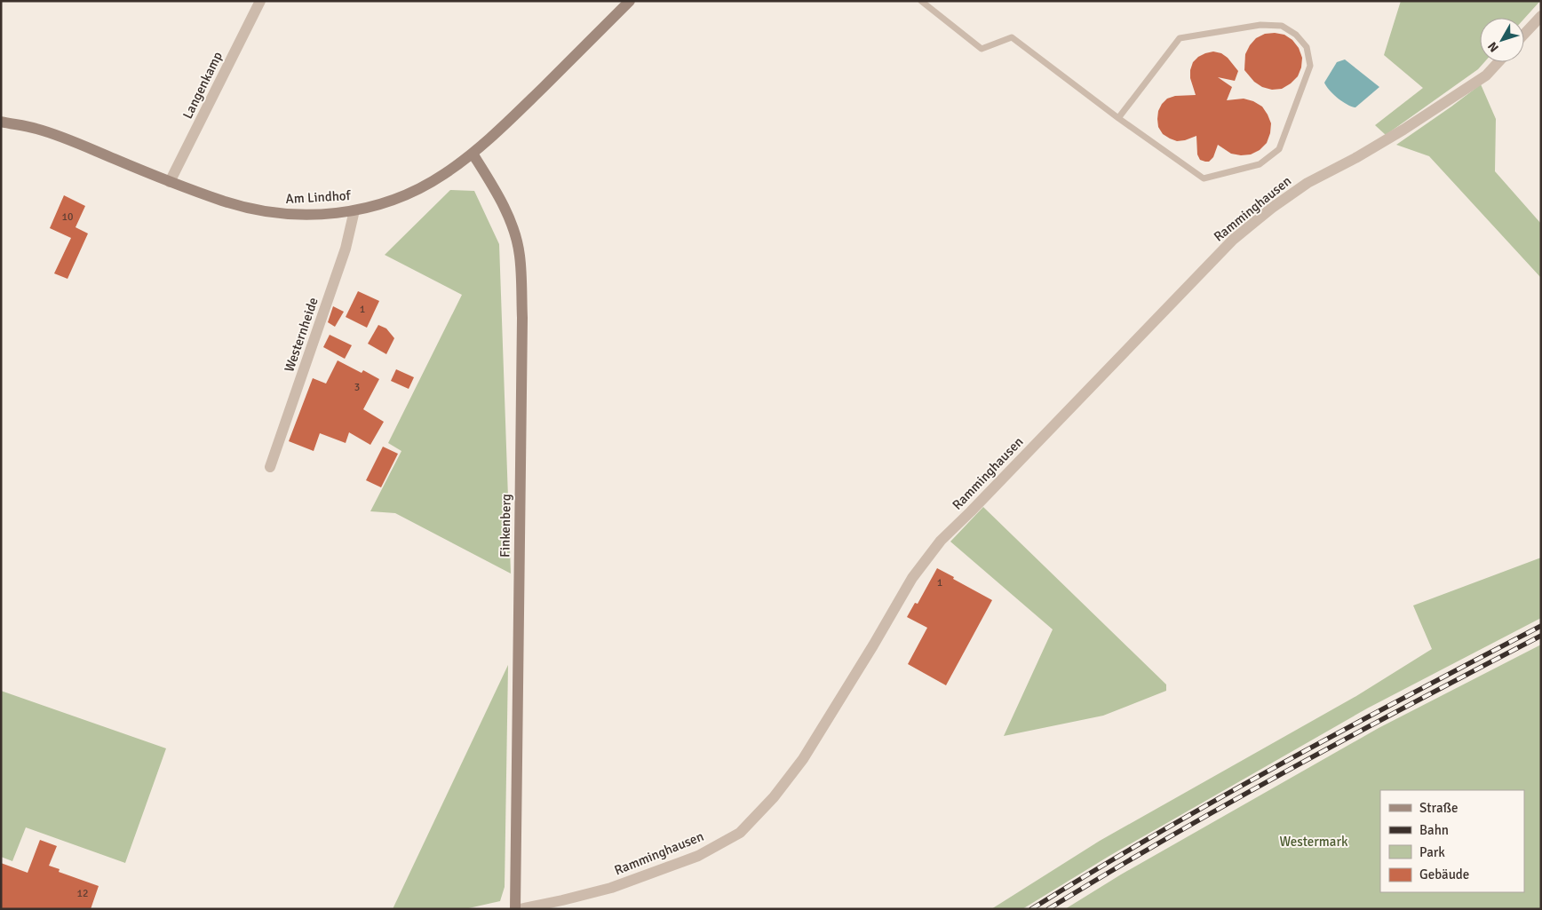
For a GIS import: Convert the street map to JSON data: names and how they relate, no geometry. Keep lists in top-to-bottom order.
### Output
{
  "streets": {
    "street": [
      "Langenkamp",
      "Am Lindhof",
      "Ramminghausen",
      "Westernheide",
      "Finkenberg"
    ]
  },
  "crossings": [
    ["Langenkamp", "Am Lindhof"],
    ["Am Lindhof", "Westernheide"],
    ["Am Lindhof", "Finkenberg"]
  ],
  "parks": ["Westermark"],
  "house_numbers": [
    "10",
    "1",
    "3",
    "1",
    "12"
  ],
  "legend": [
    "Straße",
    "Bahn",
    "Park",
    "Gebäude"
  ],
  "north": "bottom left"
}
